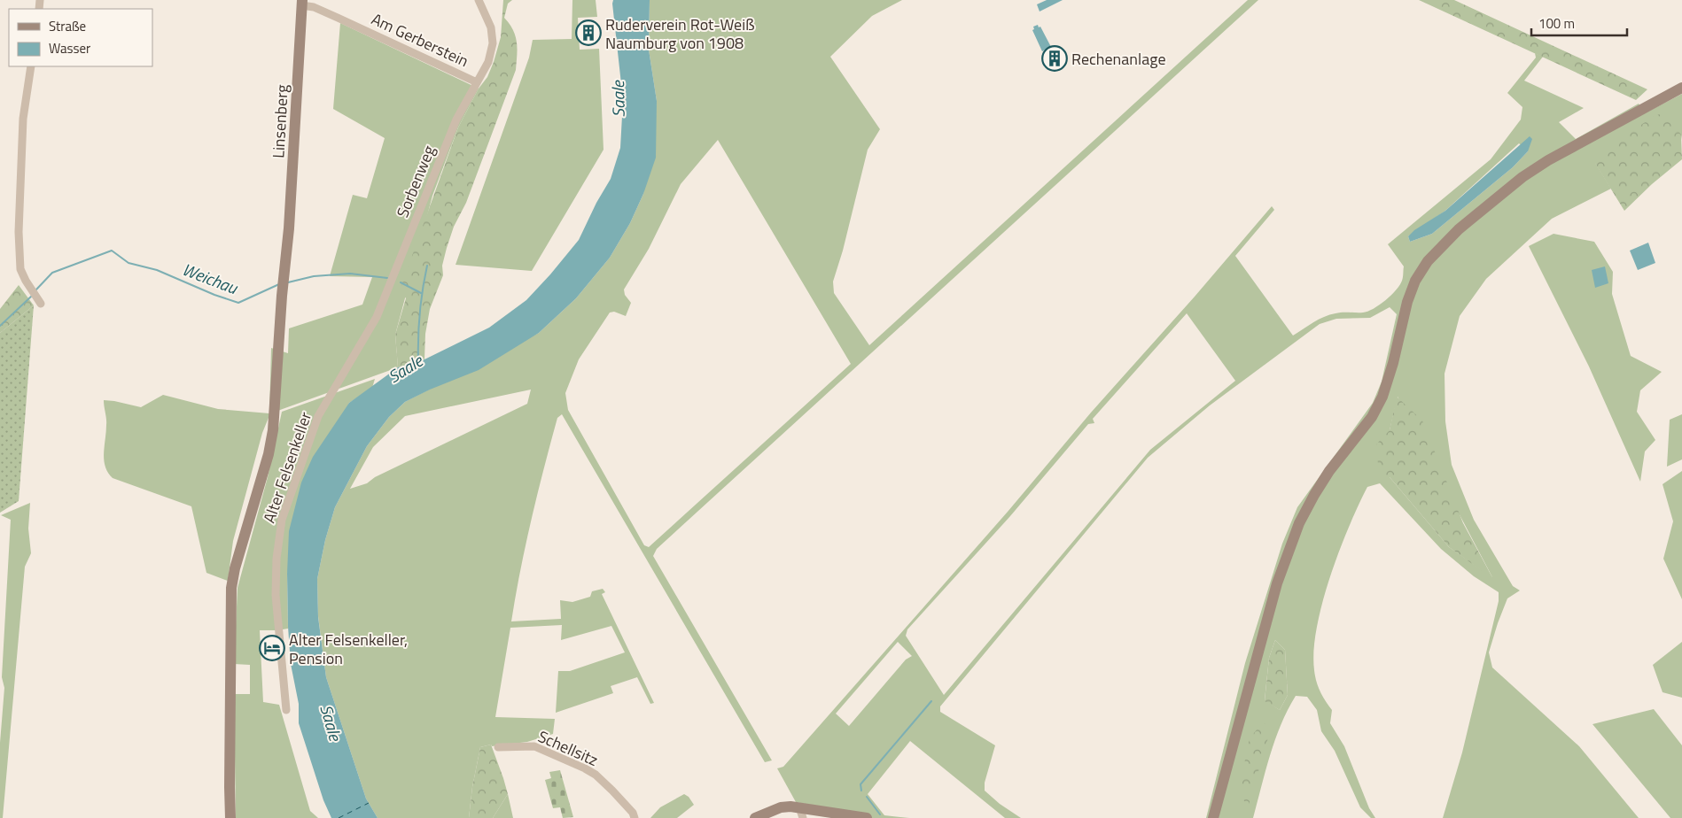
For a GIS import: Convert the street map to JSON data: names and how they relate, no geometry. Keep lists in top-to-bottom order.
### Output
{
  "streets": {
    "street": [
      "Am Gerberstein",
      "Linsenberg",
      "Sorbenweg",
      "Alter Felsenkeller",
      "Schellsitz"
    ]
  },
  "crossings": [
    ["Am Gerberstein", "Linsenberg"],
    ["Am Gerberstein", "Sorbenweg"],
    ["Sorbenweg", "Alter Felsenkeller"]
  ],
  "water": ["Saale", "Weichau"],
  "places": {
    "building": ["Ruderverein Rot-Weiß Naumburg von 1908", "Rechenanlage"],
    "hotel": ["Alter Felsenkeller, Pension"]
  },
  "legend": ["Straße", "Wasser"],
  "scale_bar": "100 m"
}
